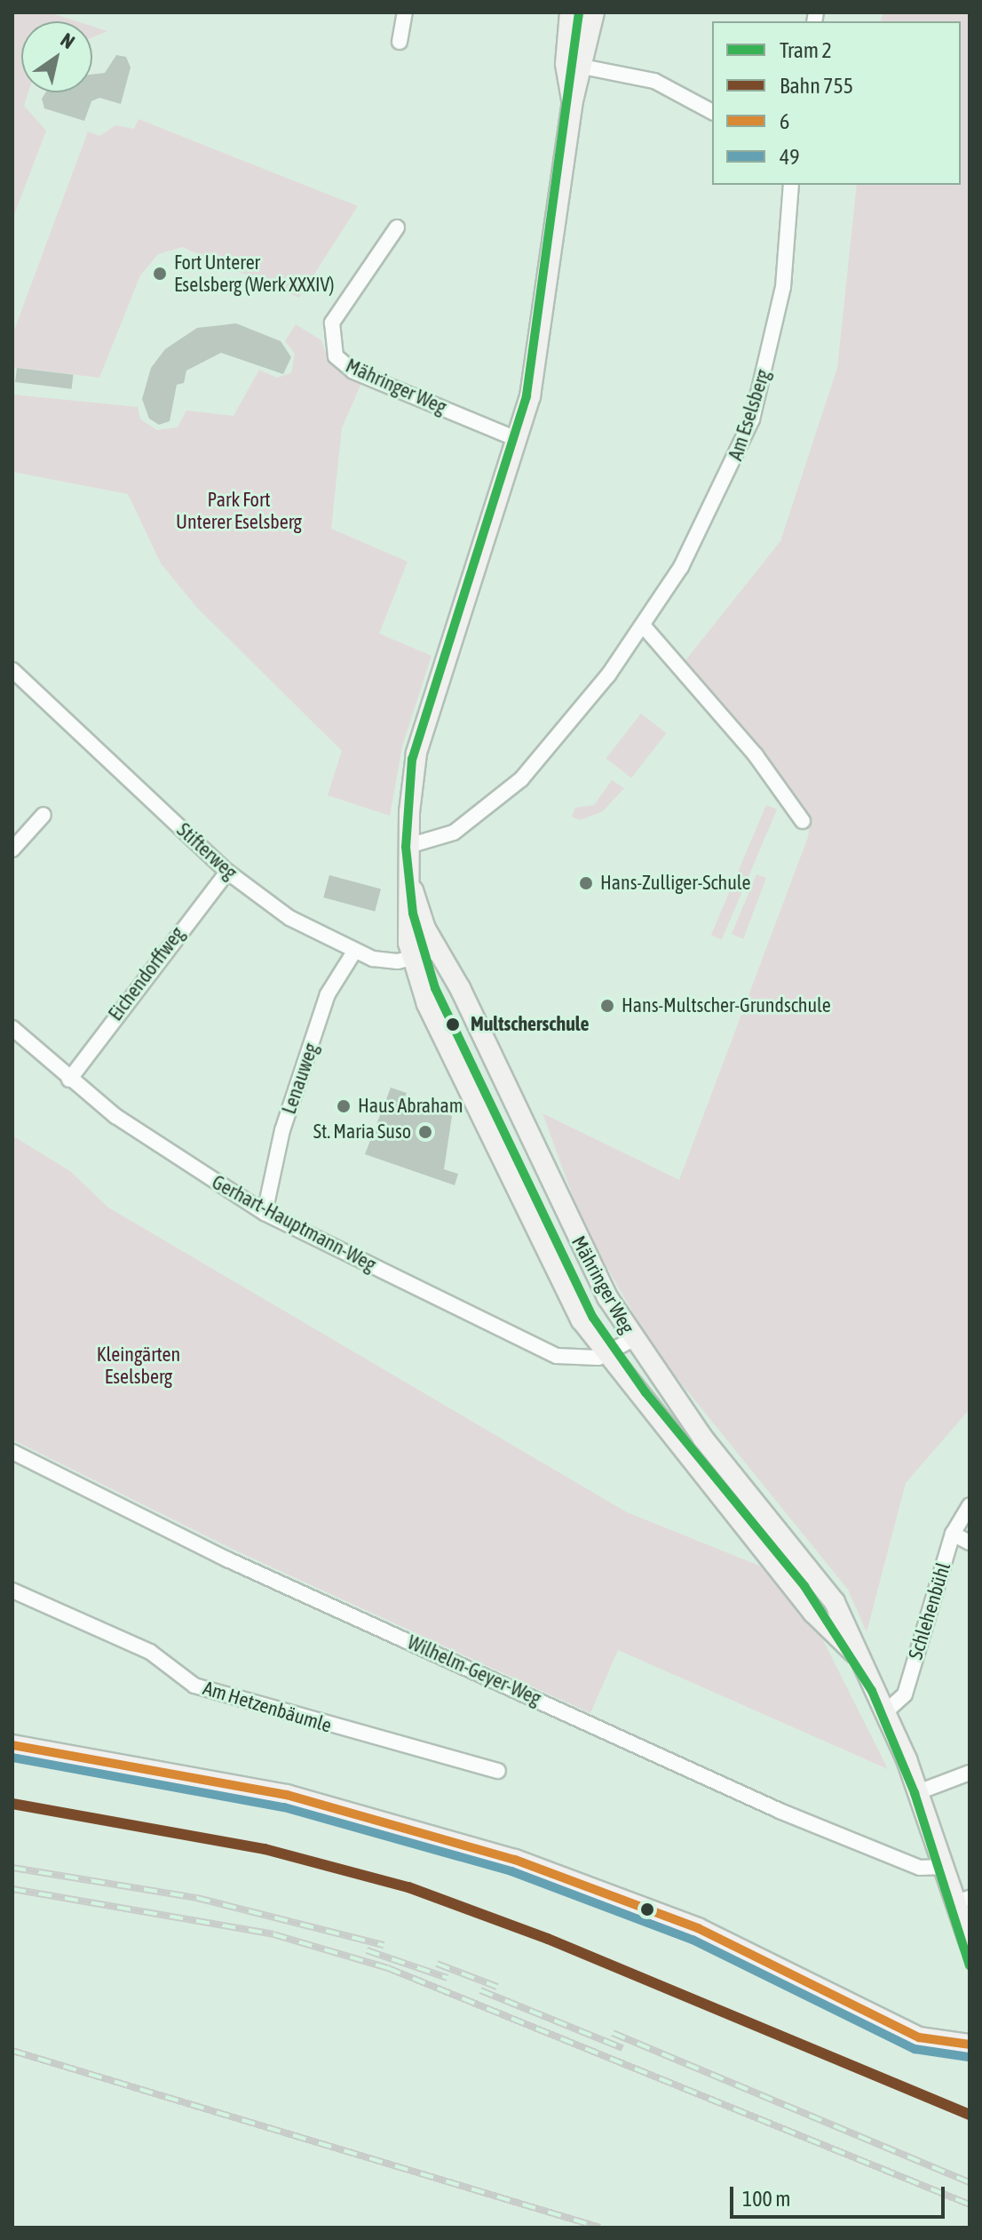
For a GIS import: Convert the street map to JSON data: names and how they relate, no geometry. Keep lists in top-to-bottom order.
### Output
{
  "streets": {
    "street": [
      "Mähringer Weg",
      "Am Eselsberg",
      "Stifterweg",
      "Eichendorffweg",
      "Lenauweg",
      "Gerhart-Hauptmann-Weg",
      "Schlehenbühl",
      "Wilhelm-Geyer-Weg",
      "Am Hetzenbäumle"
    ]
  },
  "crossings": [
    ["Mähringer Weg", "Am Eselsberg"],
    ["Mähringer Weg", "Stifterweg"],
    ["Mähringer Weg", "Gerhart-Hauptmann-Weg"],
    ["Mähringer Weg", "Schlehenbühl"],
    ["Mähringer Weg", "Wilhelm-Geyer-Weg"],
    ["Stifterweg", "Eichendorffweg"],
    ["Stifterweg", "Lenauweg"],
    ["Eichendorffweg", "Gerhart-Hauptmann-Weg"],
    ["Lenauweg", "Gerhart-Hauptmann-Weg"]
  ],
  "parks": ["Park Fort Unterer Eselsberg", "Kleingärten Eselsberg"],
  "places": [
    "Fort Unterer Eselsberg (Werk XXXIV)",
    "Hans-Zulliger-Schule",
    "Hans-Multscher-Grundschule",
    "Multscherschule",
    "Haus Abraham",
    "St. Maria Suso"
  ],
  "lines": [
    "tram line 2",
    "transit line 6",
    "transit line 49",
    "rail line 755"
  ],
  "legend": [
    "Tram 2",
    "Bahn 755",
    "6",
    "49"
  ],
  "scale_bar": "100 m",
  "north": "top right"
}
